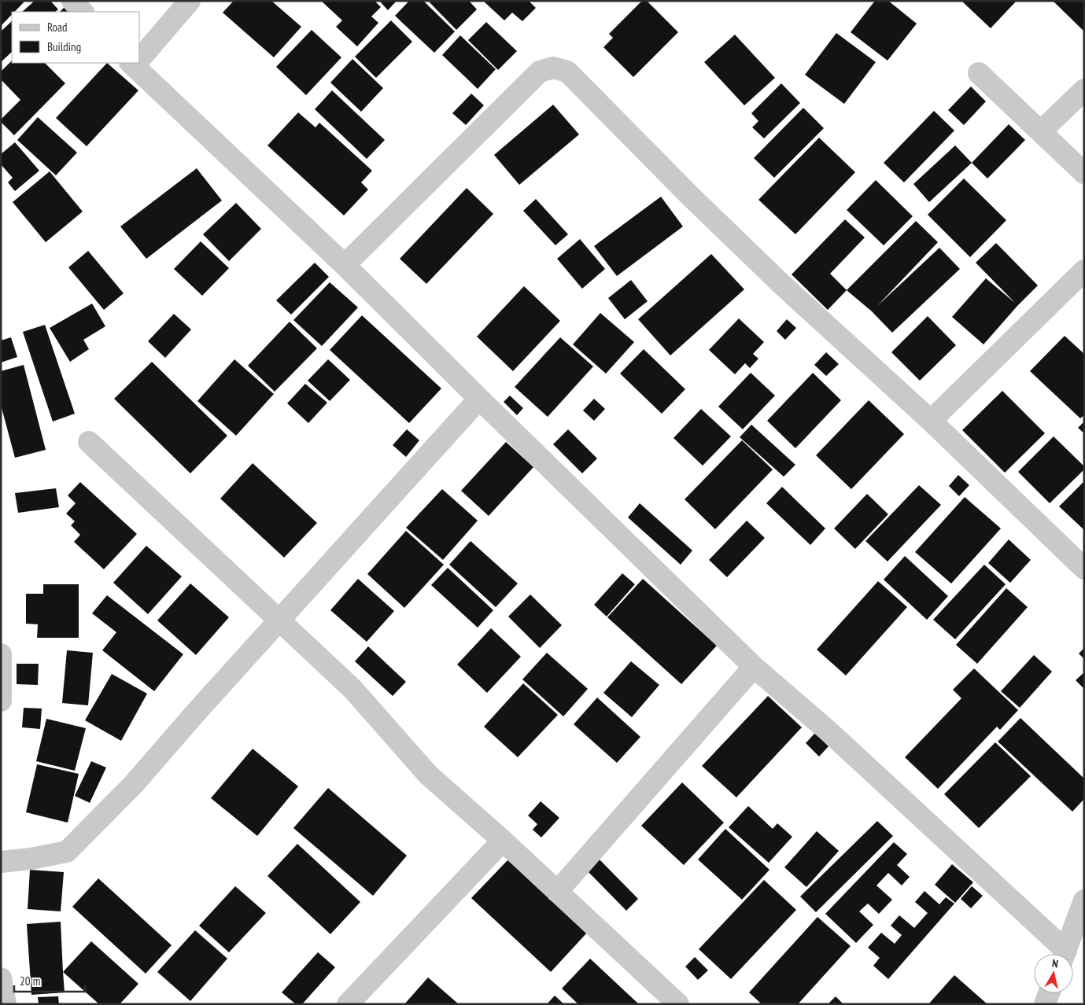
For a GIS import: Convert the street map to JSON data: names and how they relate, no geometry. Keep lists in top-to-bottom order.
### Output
{
  "legend": ["Road", "Building"],
  "scale_bar": "20 m",
  "north": "top"
}
